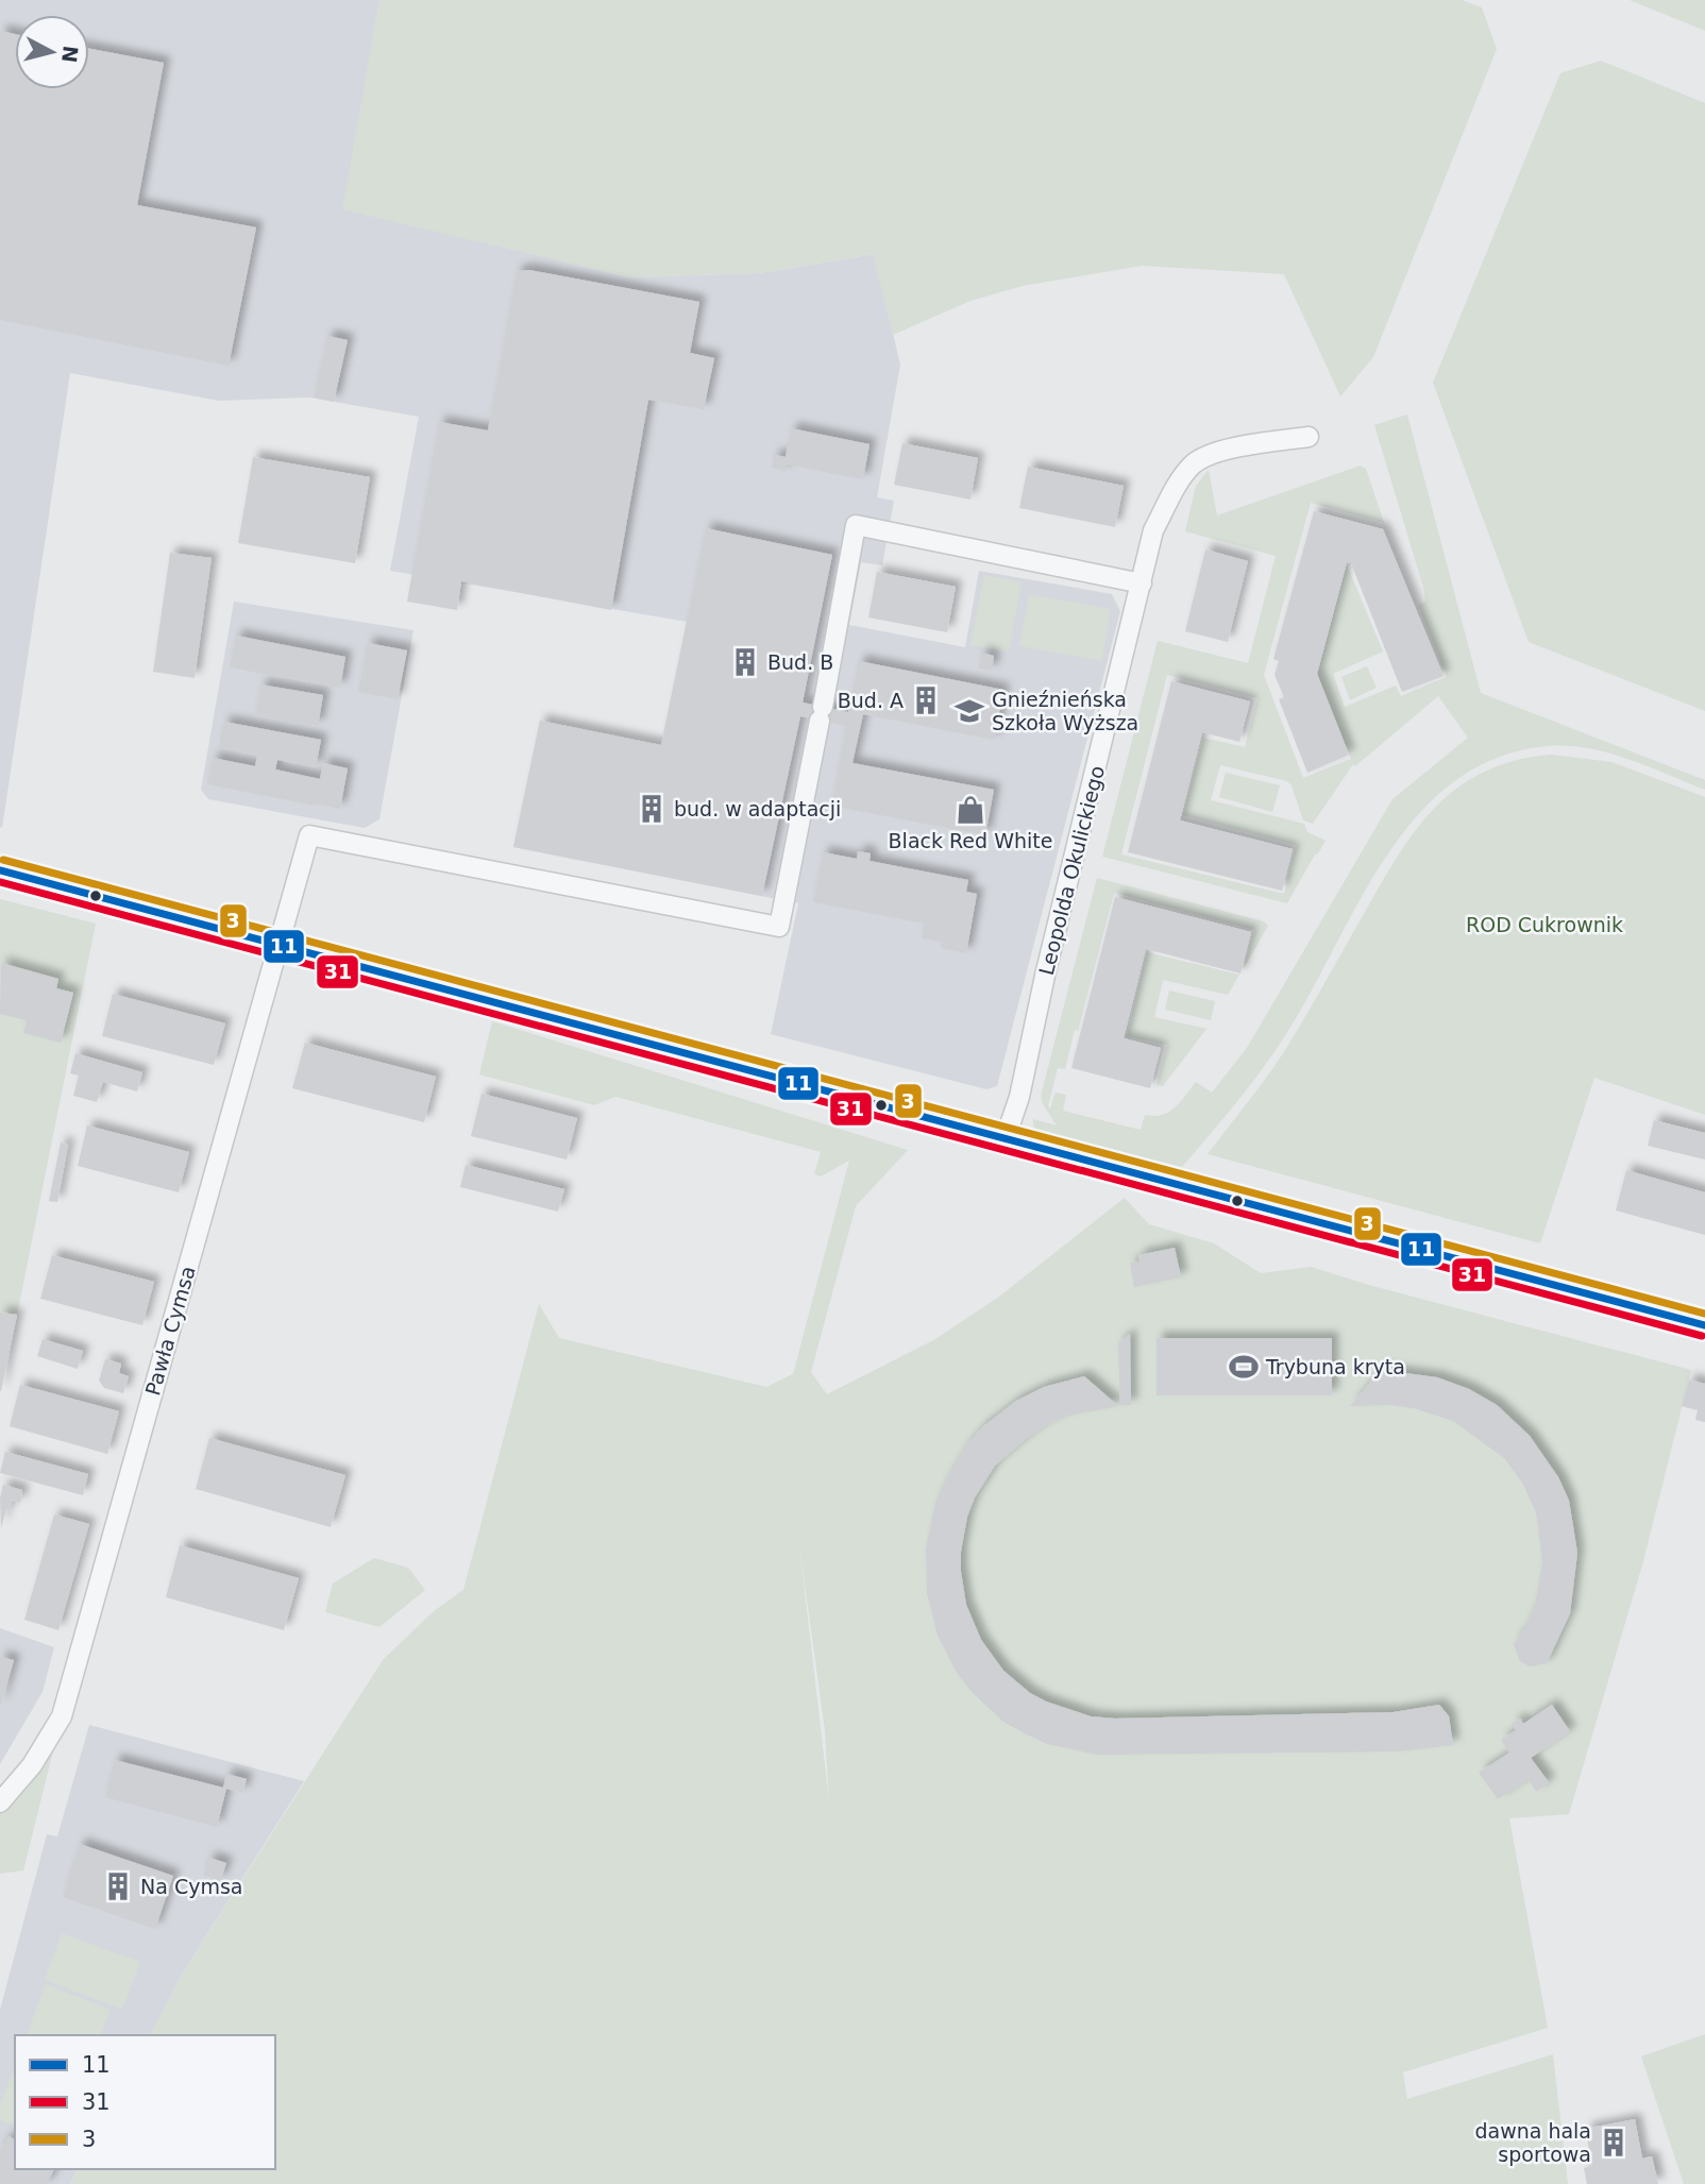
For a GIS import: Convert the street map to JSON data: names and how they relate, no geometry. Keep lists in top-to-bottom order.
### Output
{
  "streets": {
    "street": ["Leopolda Okulickiego", "Pawła Cymsa"]
  },
  "crossings": [
    ["Leopolda Okulickiego", "Pawła Cymsa"]
  ],
  "parks": ["ROD Cukrownik"],
  "places": {
    "building": [
      "Bud. B",
      "Bud. A",
      "bud. w adaptacji",
      "Na Cymsa",
      "dawna hala sportowa"
    ],
    "school or university": ["Gnieźnieńska Szkoła Wyższa"],
    "shop": ["Black Red White"],
    "sports": ["Trybuna kryta"]
  },
  "lines": ["transit line 3", "transit line 11", "transit line 31"],
  "legend": ["11", "31", "3"],
  "north": "right"
}
